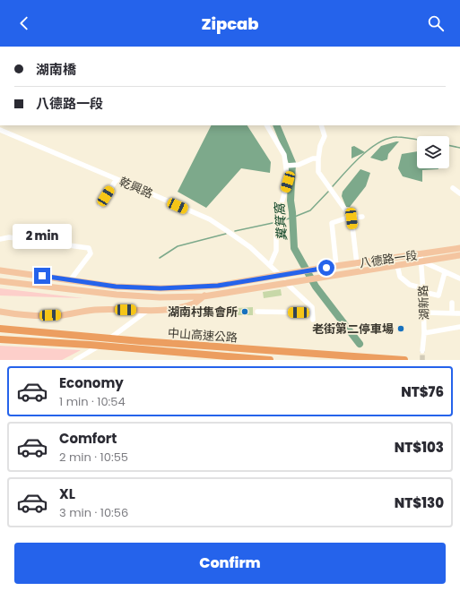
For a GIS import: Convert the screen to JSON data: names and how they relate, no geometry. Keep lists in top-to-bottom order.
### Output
{
  "streets": {
    "highway": ["中山高速公路"],
    "main road": ["八德路一段"],
    "street": ["乾興路", "湖新路"]
  },
  "crossings": [
    ["乾興路", "八德路一段"],
    ["八德路一段", "湖新路"]
  ],
  "water": ["糞箕窩"],
  "places": ["湖南村集會所", "老街第二停車場"],
  "page": {
    "header": "Zipcab",
    "banner": ["湖南橋", "八德路一段"],
    "bubble": "2 min",
    "list": [
      {
        "name": "Economy",
        "note": "1 min · 10:54",
        "value": "NT$76"
      },
      {
        "name": "Comfort",
        "note": "2 min · 10:55",
        "value": "NT$103"
      },
      {
        "name": "XL",
        "note": "3 min · 10:56",
        "value": "NT$130"
      }
    ],
    "buttons": "Confirm"
  }
}
